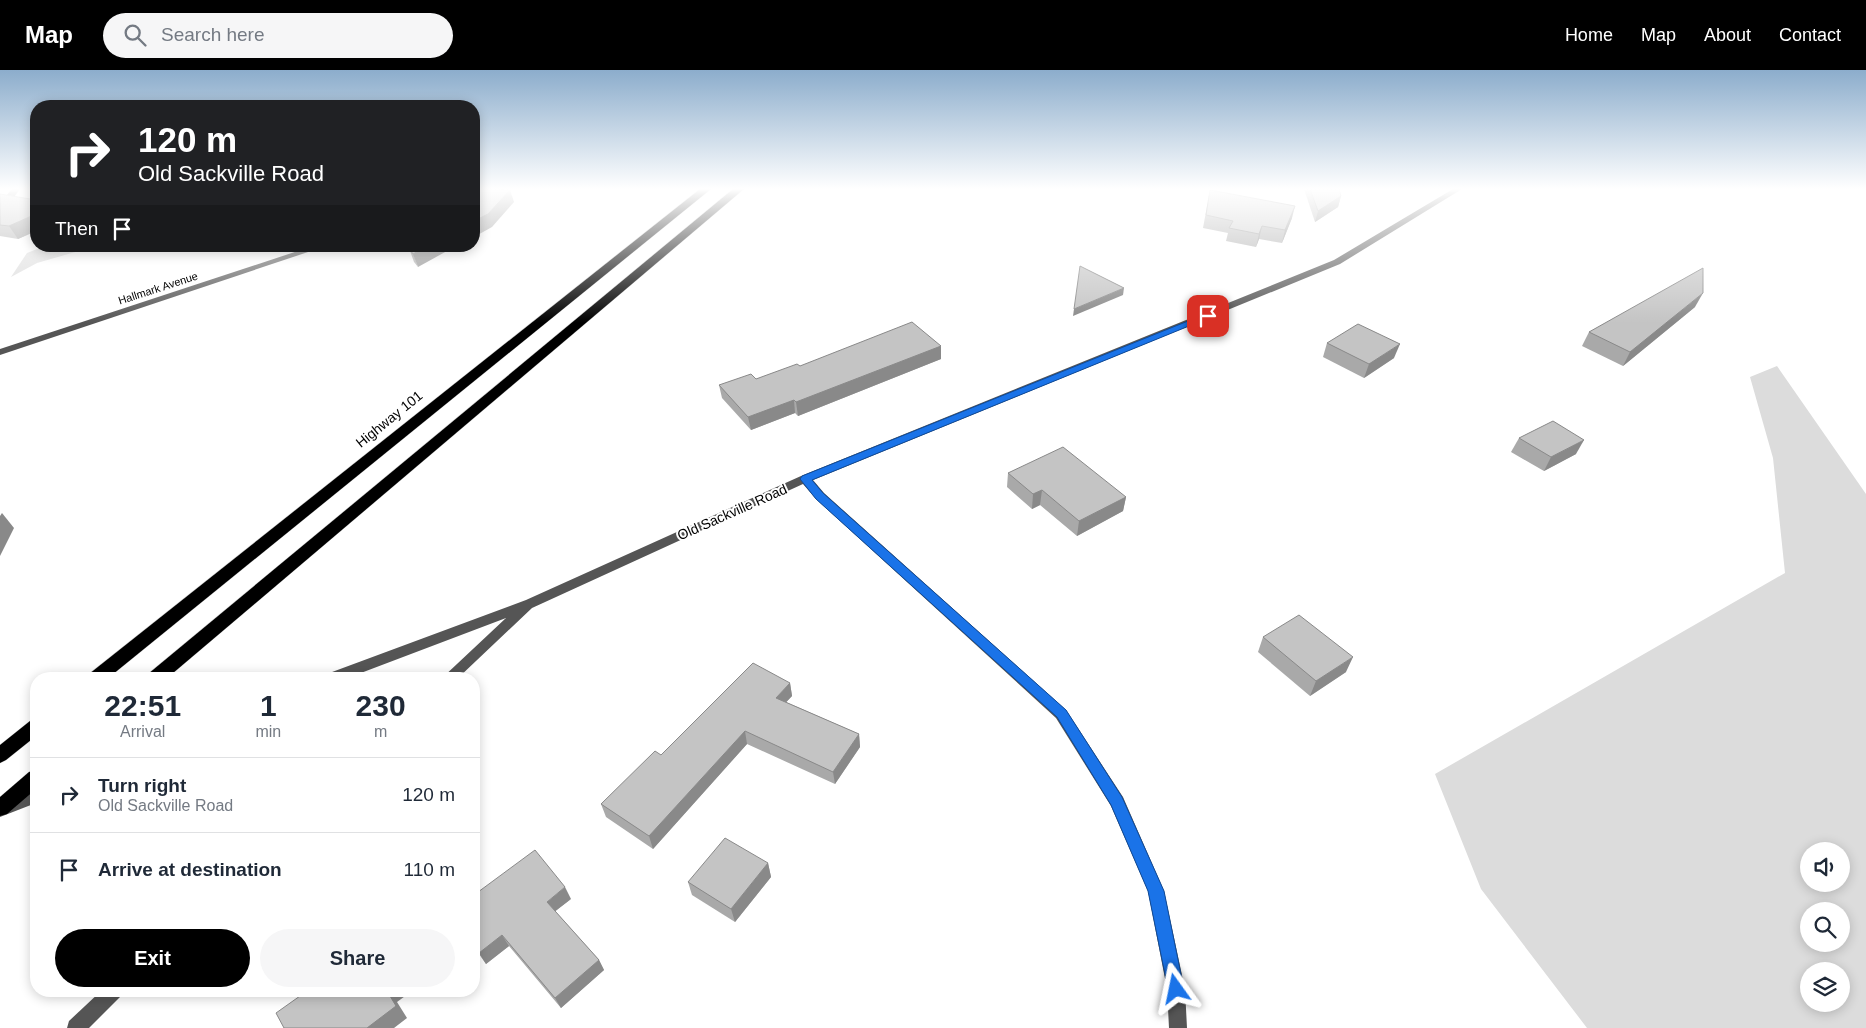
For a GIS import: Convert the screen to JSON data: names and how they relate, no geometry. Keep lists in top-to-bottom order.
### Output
{
  "streets": {
    "highway": ["Highway 101"],
    "street": ["Hallmark Avenue", "Old Sackville Road"]
  },
  "page": {
    "header": "Map",
    "search": "Search here",
    "nav": [
      "Home",
      "Map",
      "About",
      "Contact"
    ],
    "turn": ["120 m", "Old Sackville Road"],
    "then": "Then",
    "eta": [
      "22:51",
      "Arrival",
      "1",
      "min",
      "230",
      "m"
    ],
    "list": [
      {
        "name": "Turn right",
        "note": "Old Sackville Road",
        "value": "120 m"
      },
      {
        "name": "Arrive at destination",
        "value": "110 m"
      }
    ],
    "buttons": ["Exit", "Share"]
  }
}
